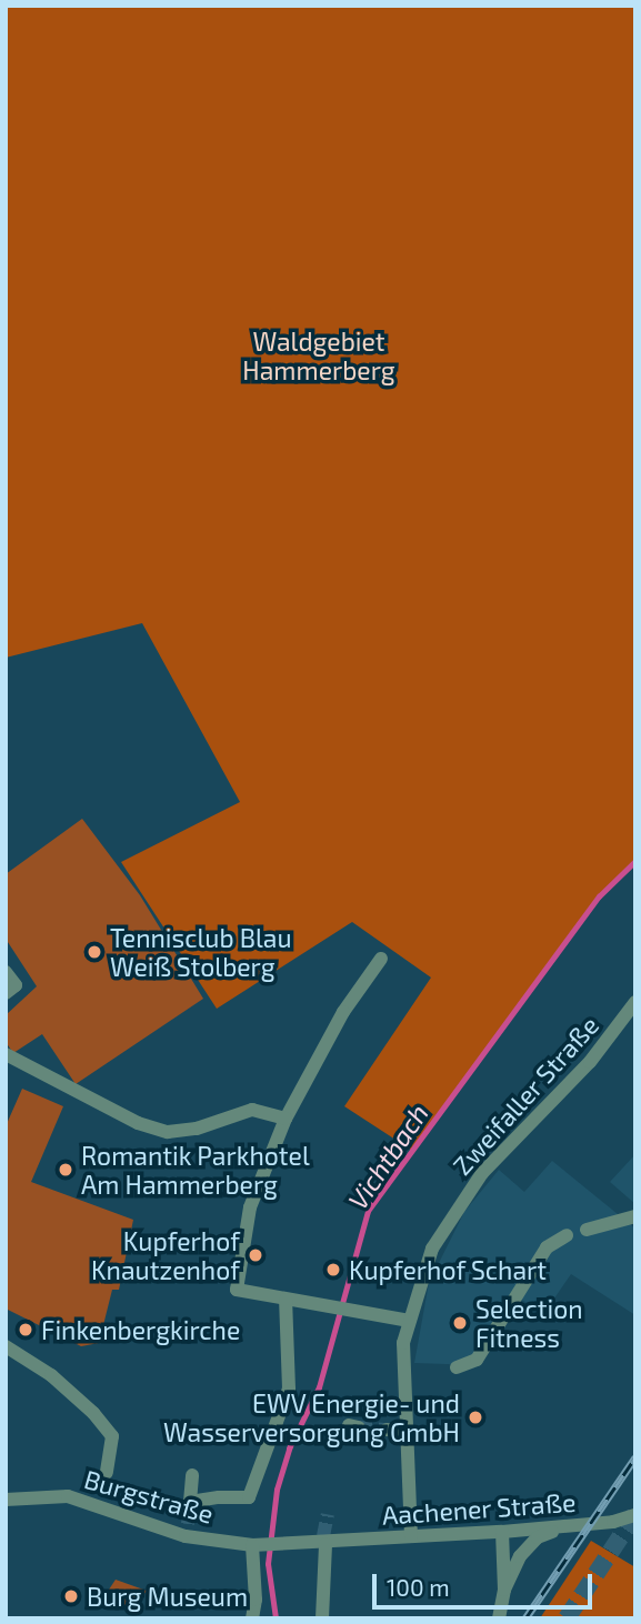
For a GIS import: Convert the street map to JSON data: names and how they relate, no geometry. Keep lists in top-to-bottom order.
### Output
{
  "streets": {
    "street": ["Zweifaller Straße", "Burgstraße", "Aachener Straße"]
  },
  "crossings": [
    ["Zweifaller Straße", "Aachener Straße"],
    ["Burgstraße", "Aachener Straße"]
  ],
  "water": ["Vichtbach"],
  "parks": ["Waldgebiet Hammerberg"],
  "places": [
    "Tennisclub Blau Weiß Stolberg",
    "Romantik Parkhotel Am Hammerberg",
    "Kupferhof Knautzenhof",
    "Kupferhof Schart",
    "Selection Fitness",
    "Finkenbergkirche",
    "EWV Energie- und Wasserversorgung GmbH",
    "Burg Museum"
  ],
  "scale_bar": "100 m"
}
